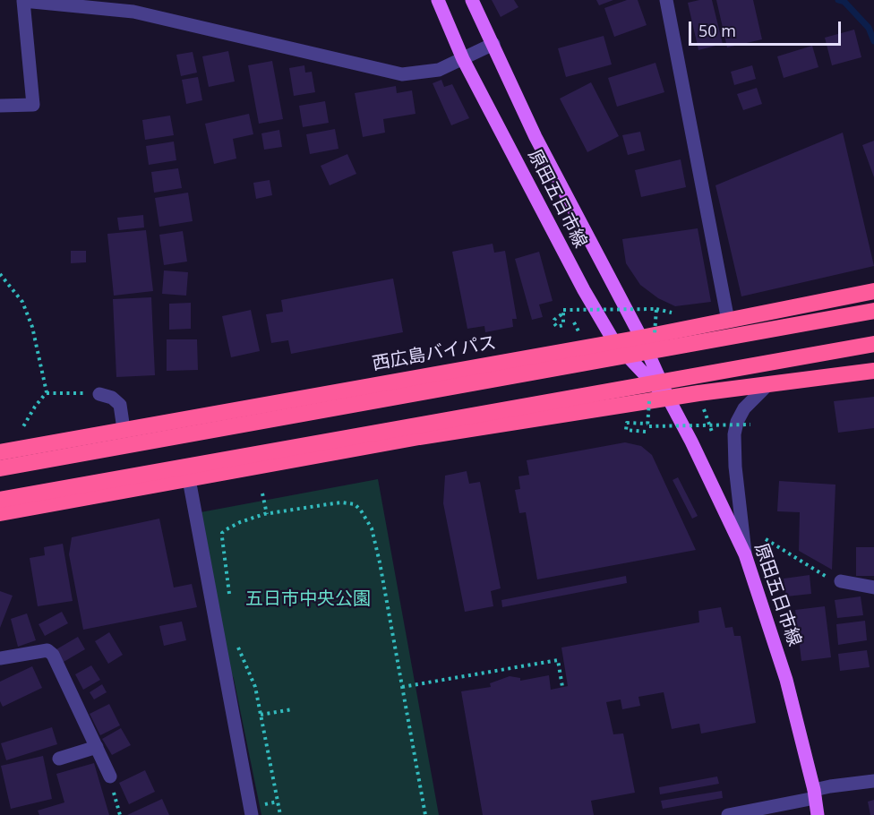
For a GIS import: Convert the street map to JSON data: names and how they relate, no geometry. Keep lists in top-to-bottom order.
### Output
{
  "streets": {
    "highway": ["西広島バイパス"],
    "main road": ["原田五日市線"]
  },
  "crossings": [
    ["原田五日市線", "西広島バイパス"]
  ],
  "parks": ["五日市中央公園"],
  "scale_bar": "50 m"
}
